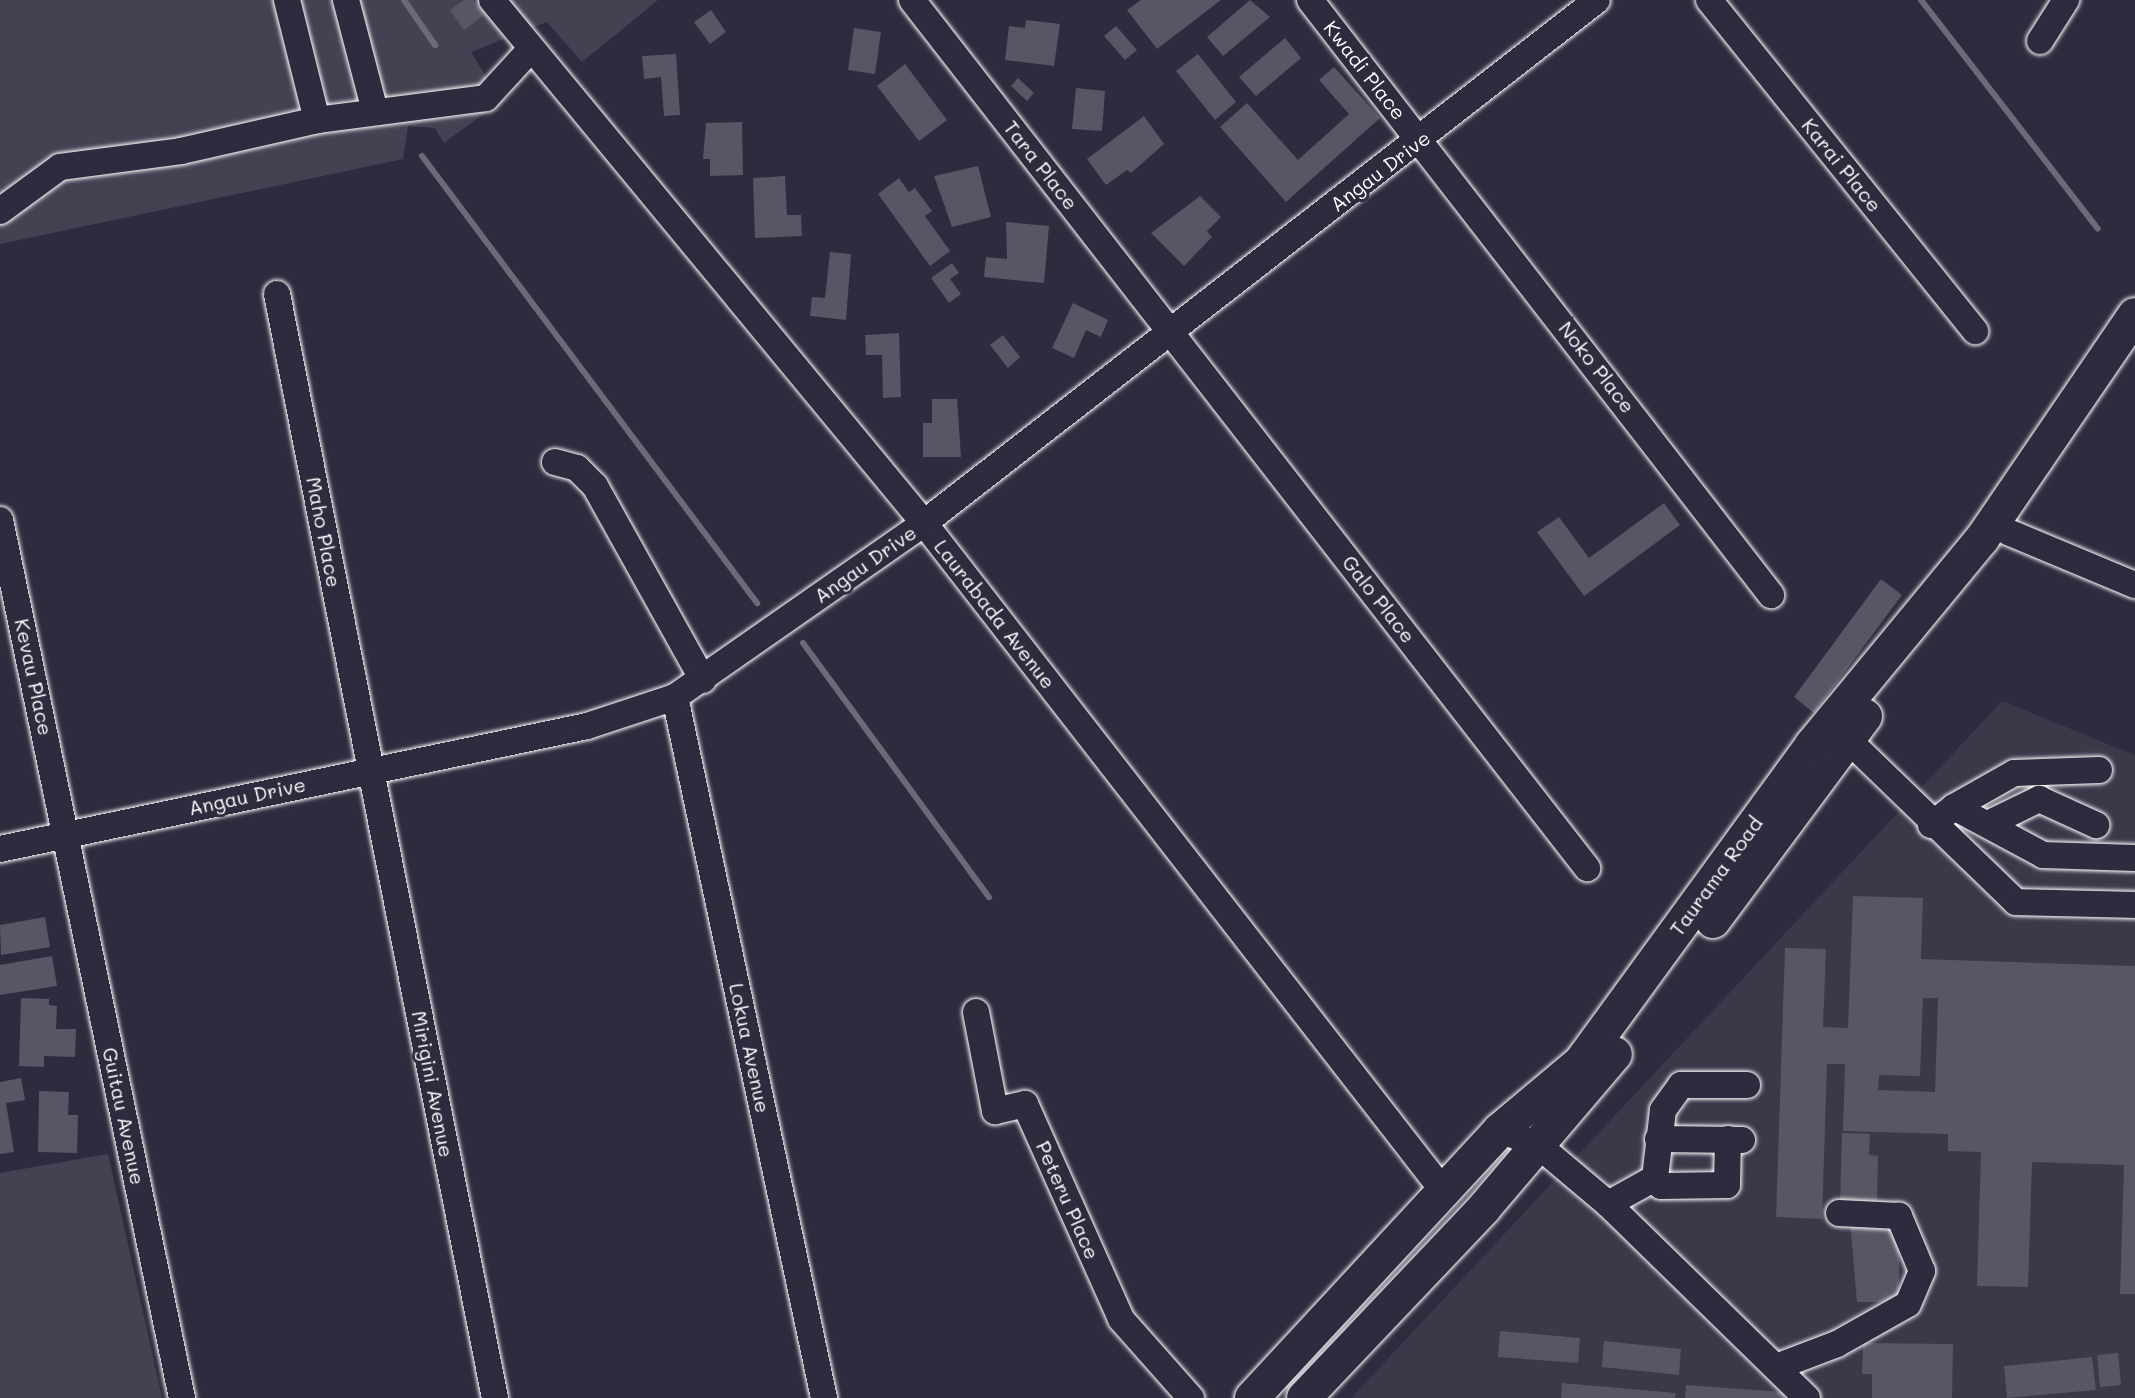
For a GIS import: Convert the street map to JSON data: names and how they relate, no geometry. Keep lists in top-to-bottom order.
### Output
{
  "streets": {
    "main road": ["Taurama Road"],
    "street": [
      "Kwadi Place",
      "Tara Place",
      "Karai Place",
      "Angau Drive",
      "Noko Place",
      "Maho Place",
      "Galo Place",
      "Laurabada Avenue",
      "Kevau Place",
      "Lokua Avenue",
      "Mirigini Avenue",
      "Guitau Avenue",
      "Peteru Place"
    ]
  },
  "crossings": [
    ["Kwadi Place", "Angau Drive"],
    ["Kwadi Place", "Noko Place"],
    ["Tara Place", "Angau Drive"],
    ["Tara Place", "Galo Place"],
    ["Angau Drive", "Noko Place"],
    ["Angau Drive", "Maho Place"],
    ["Angau Drive", "Galo Place"],
    ["Angau Drive", "Laurabada Avenue"],
    ["Angau Drive", "Kevau Place"],
    ["Angau Drive", "Lokua Avenue"],
    ["Angau Drive", "Mirigini Avenue"],
    ["Angau Drive", "Guitau Avenue"],
    ["Maho Place", "Mirigini Avenue"],
    ["Laurabada Avenue", "Taurama Road"],
    ["Kevau Place", "Guitau Avenue"]
  ]
}
